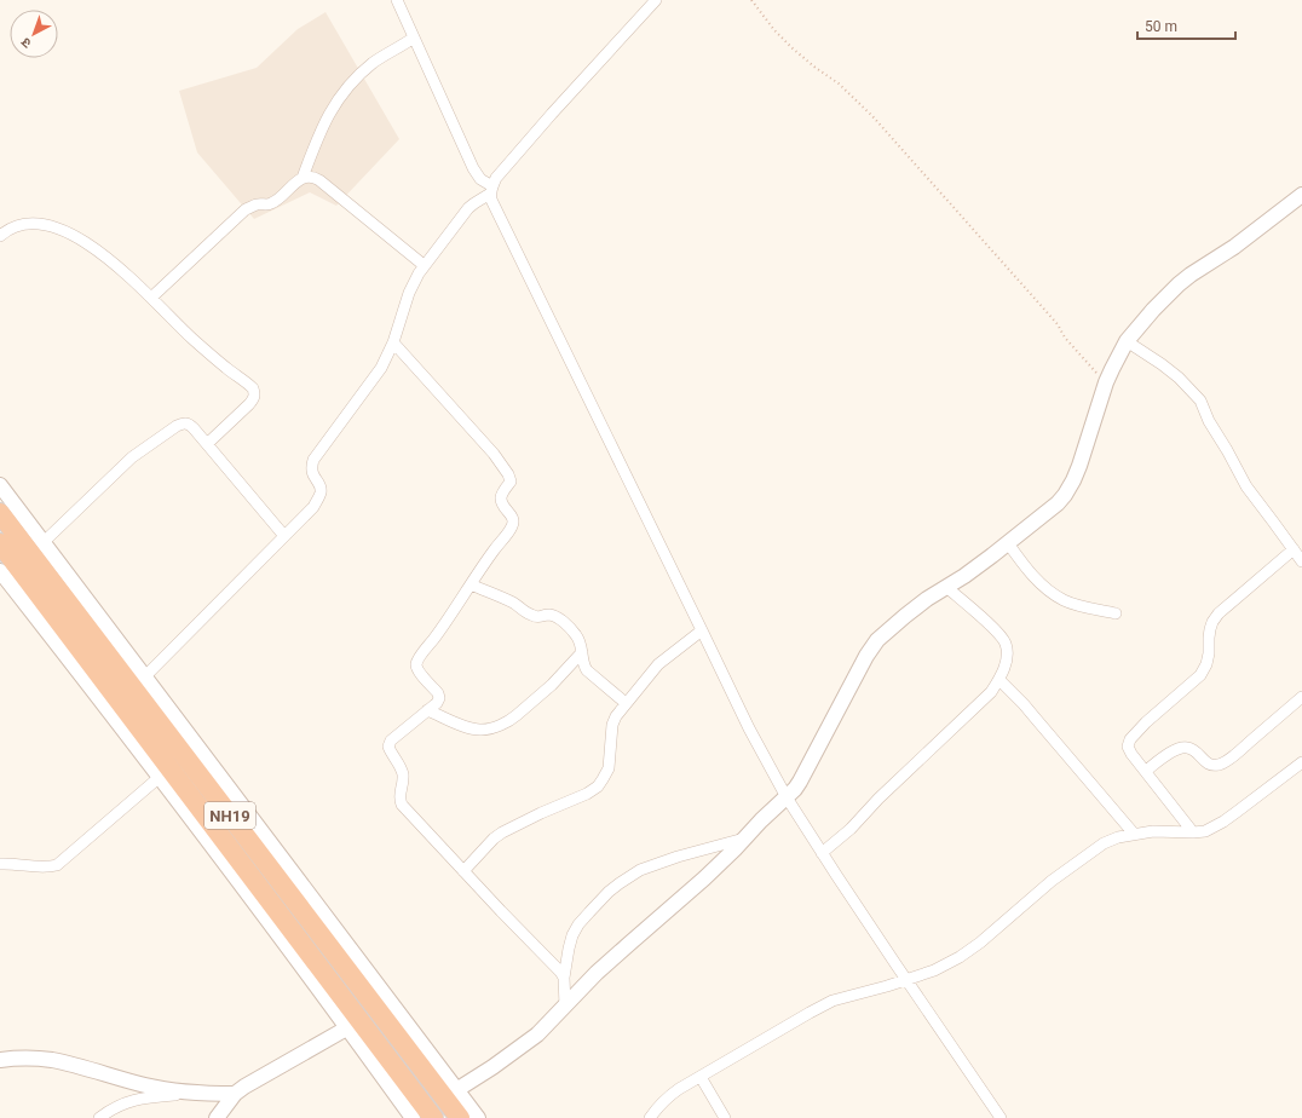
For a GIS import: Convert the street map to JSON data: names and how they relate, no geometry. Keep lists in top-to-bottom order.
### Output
{
  "streets": {
    "highway": ["NH19"]
  },
  "scale_bar": "50 m",
  "north": "bottom left"
}
